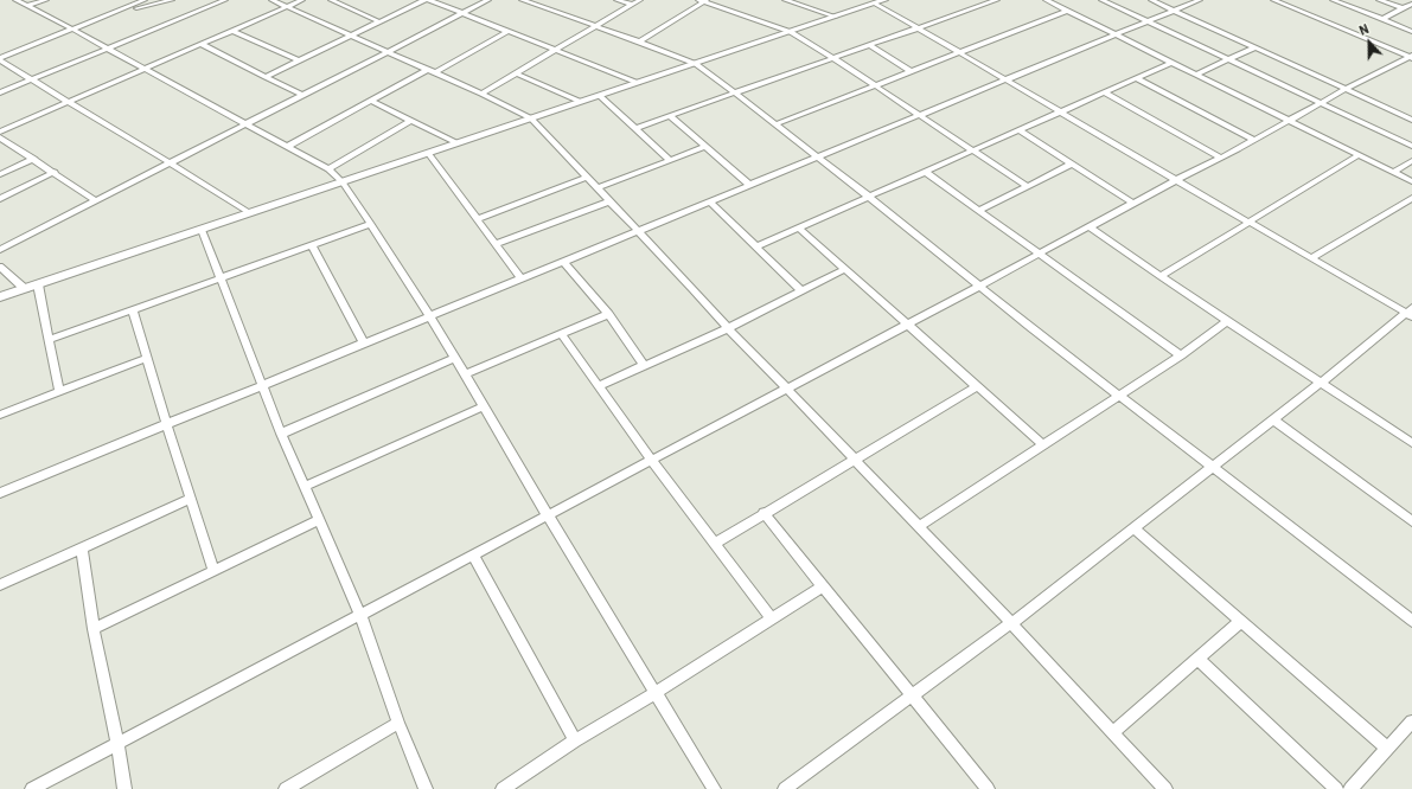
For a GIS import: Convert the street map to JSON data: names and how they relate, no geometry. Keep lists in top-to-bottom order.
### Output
{
  "north": "top"
}
